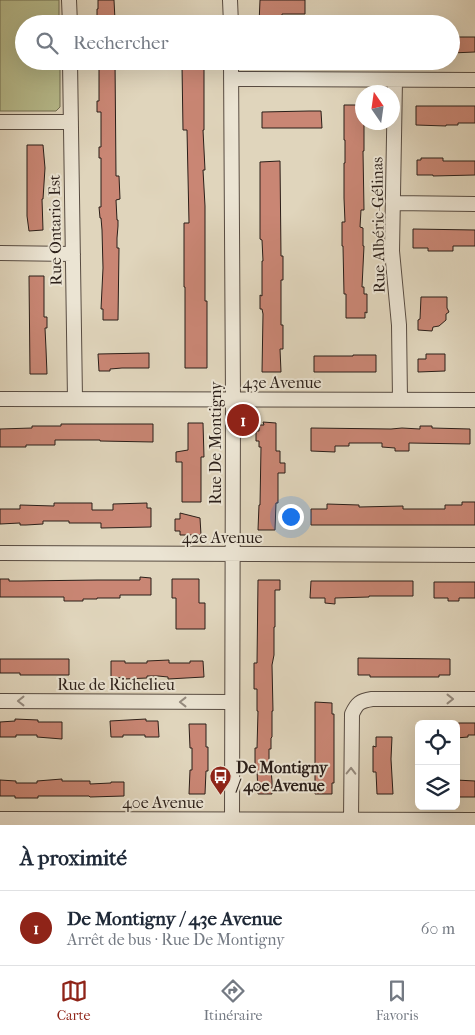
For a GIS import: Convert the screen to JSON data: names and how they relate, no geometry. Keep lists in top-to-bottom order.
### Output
{
  "streets": {
    "street": [
      "Rue Albéric-Gélinas",
      "Rue Ontario Est",
      "43e Avenue",
      "Rue De Montigny",
      "42e Avenue",
      "Rue de Richelieu",
      "40e Avenue"
    ]
  },
  "crossings": [
    ["Rue Albéric-Gélinas", "43e Avenue"],
    ["Rue Ontario Est", "43e Avenue"],
    ["43e Avenue", "Rue De Montigny"],
    ["Rue De Montigny", "42e Avenue"],
    ["Rue De Montigny", "Rue de Richelieu"],
    ["Rue De Montigny", "40e Avenue"]
  ],
  "one_way": ["Rue de Richelieu"],
  "places": {
    "bus stop": ["De Montigny / 40e Avenue"]
  },
  "north": "top",
  "page": {
    "search": "Rechercher",
    "pins": "1",
    "heading": "À proximité",
    "list": [
      {
        "mark": "1",
        "name": "De Montigny / 43e Avenue",
        "note": "Arrêt de bus · Rue De Montigny",
        "value": "60 m"
      }
    ],
    "nav": ["Carte", "Itinéraire", "Favoris"]
  }
}
